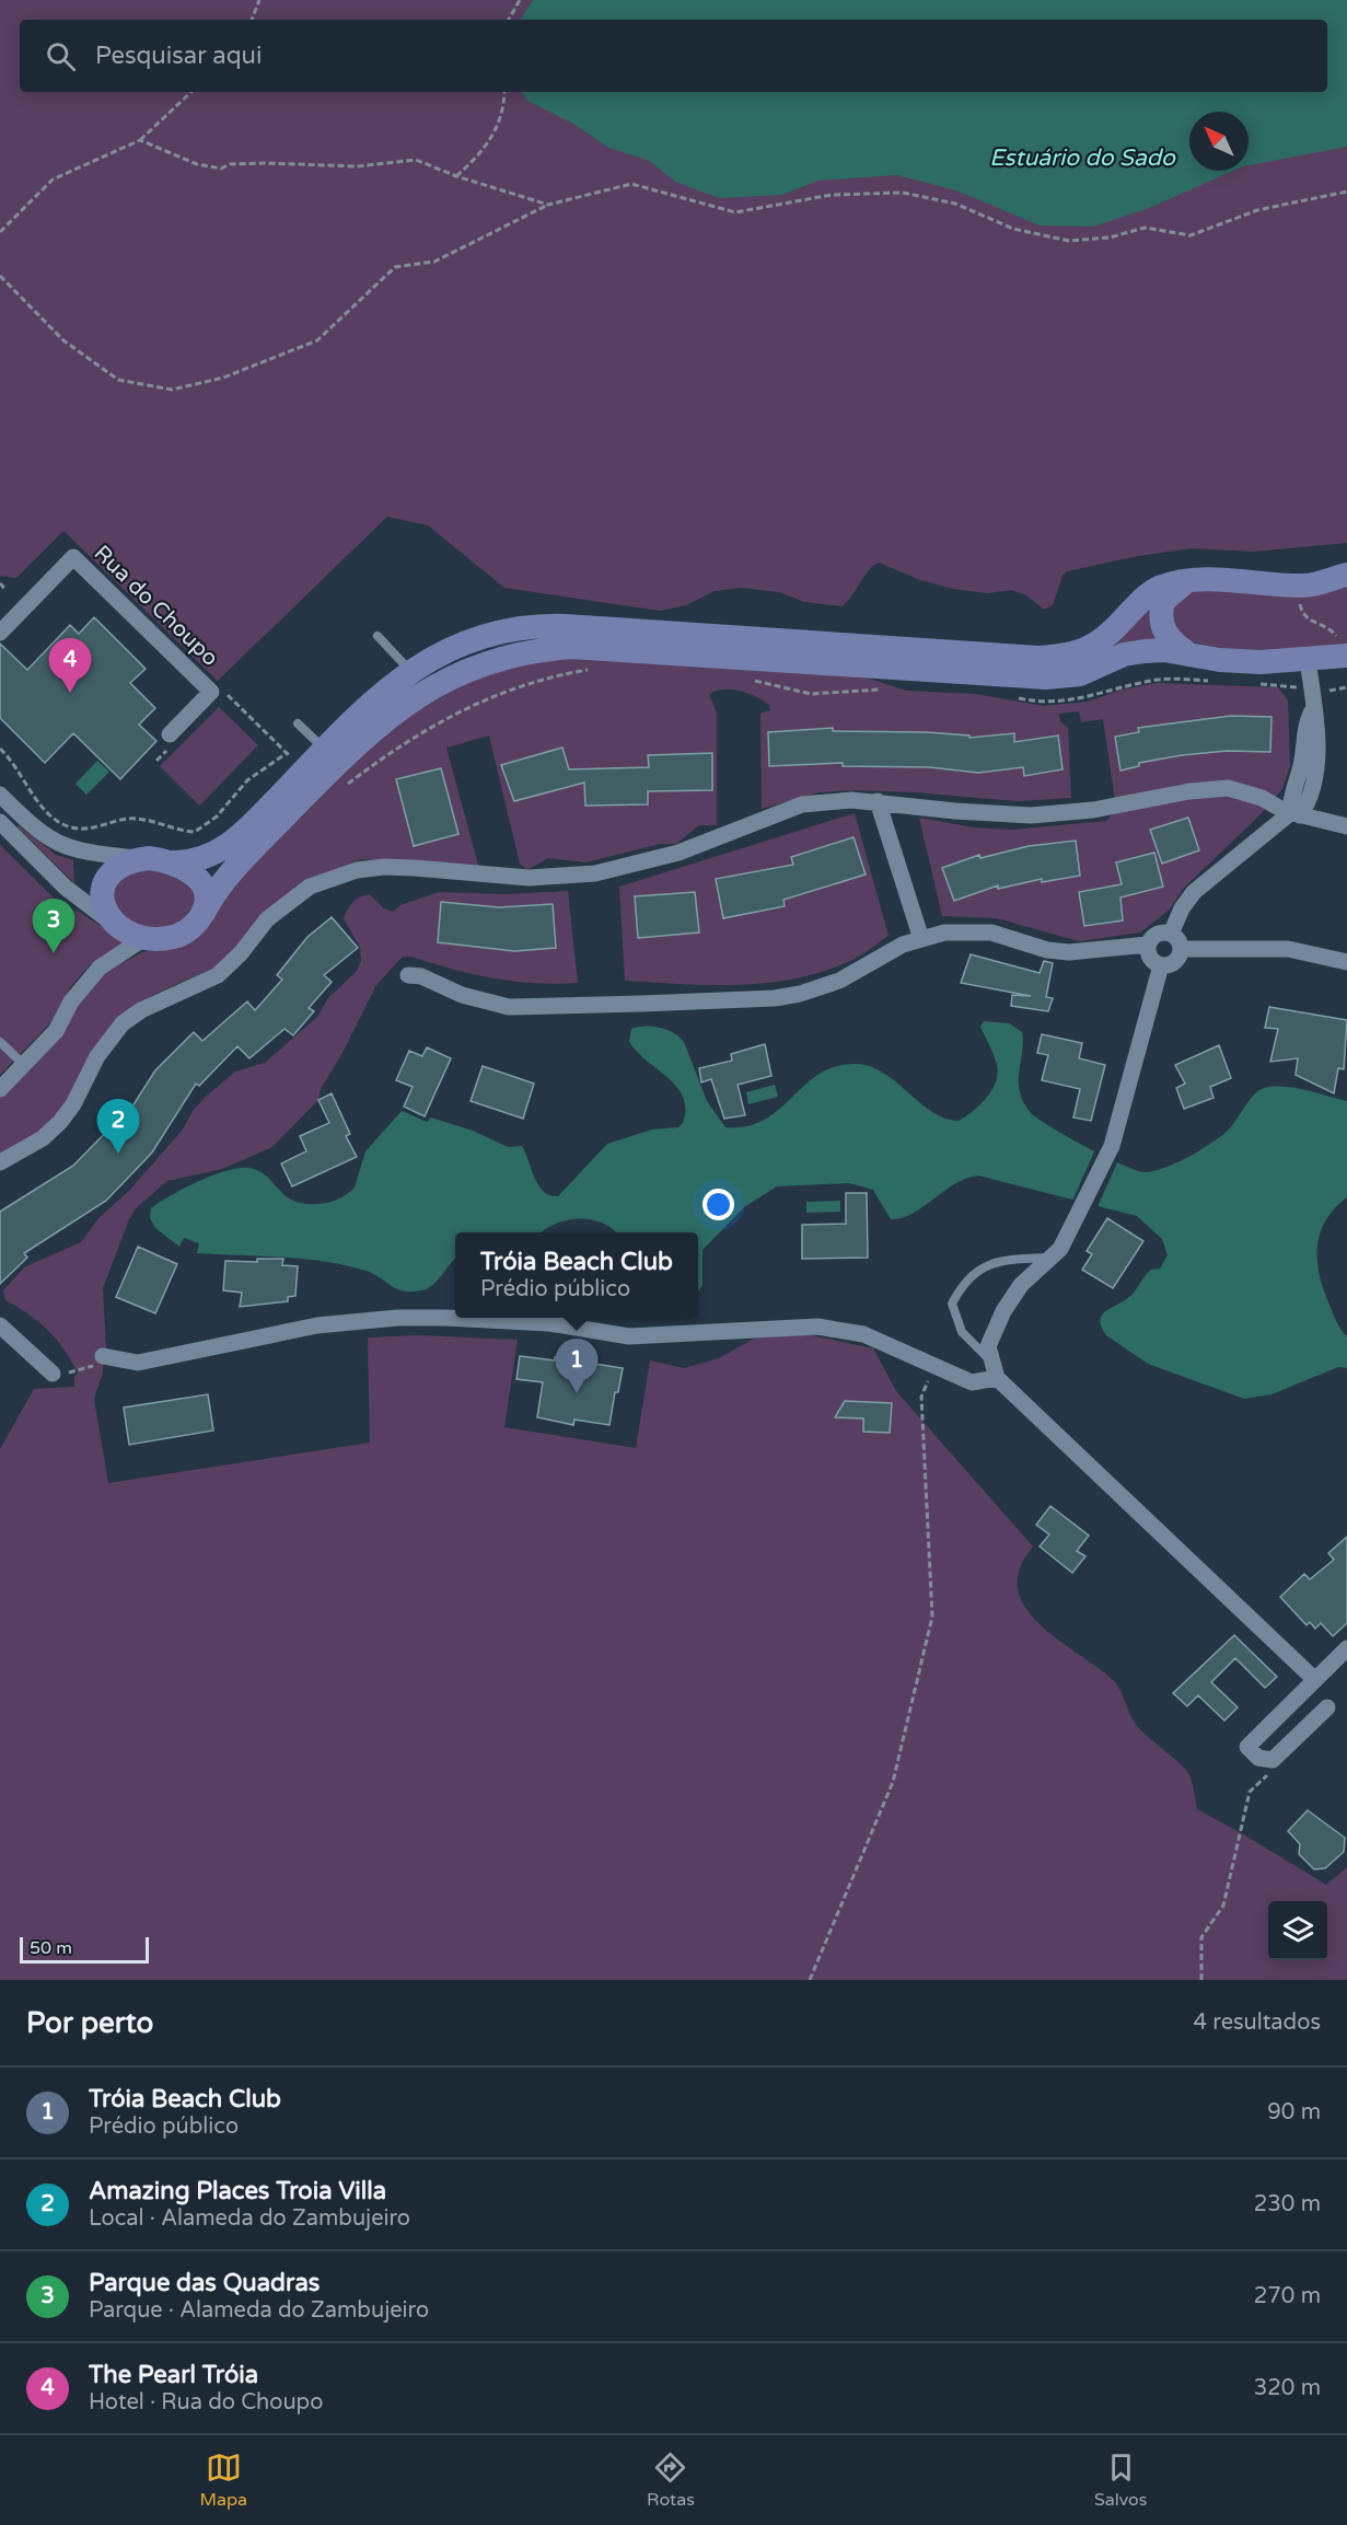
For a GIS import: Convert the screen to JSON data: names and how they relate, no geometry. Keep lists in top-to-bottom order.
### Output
{
  "streets": {
    "street": ["Rua do Choupo"]
  },
  "water": ["Estuário do Sado"],
  "scale_bar": "50 m",
  "north": "top left",
  "page": {
    "search": "Pesquisar aqui",
    "pins": [
      "4",
      "3",
      "2",
      "1"
    ],
    "popup": ["Tróia Beach Club", "Prédio público"],
    "scale": "50 m",
    "heading": ["Por perto", "4 resultados"],
    "list": [
      {
        "mark": "1",
        "name": "Tróia Beach Club",
        "note": "Prédio público",
        "value": "90 m"
      },
      {
        "mark": "2",
        "name": "Amazing Places Troia Villa",
        "note": "Local · Alameda do Zambujeiro",
        "value": "230 m"
      },
      {
        "mark": "3",
        "name": "Parque das Quadras",
        "note": "Parque · Alameda do Zambujeiro",
        "value": "270 m"
      },
      {
        "mark": "4",
        "name": "The Pearl Tróia",
        "note": "Hotel · Rua do Choupo",
        "value": "320 m"
      }
    ],
    "nav": ["Mapa", "Rotas", "Salvos"]
  }
}
